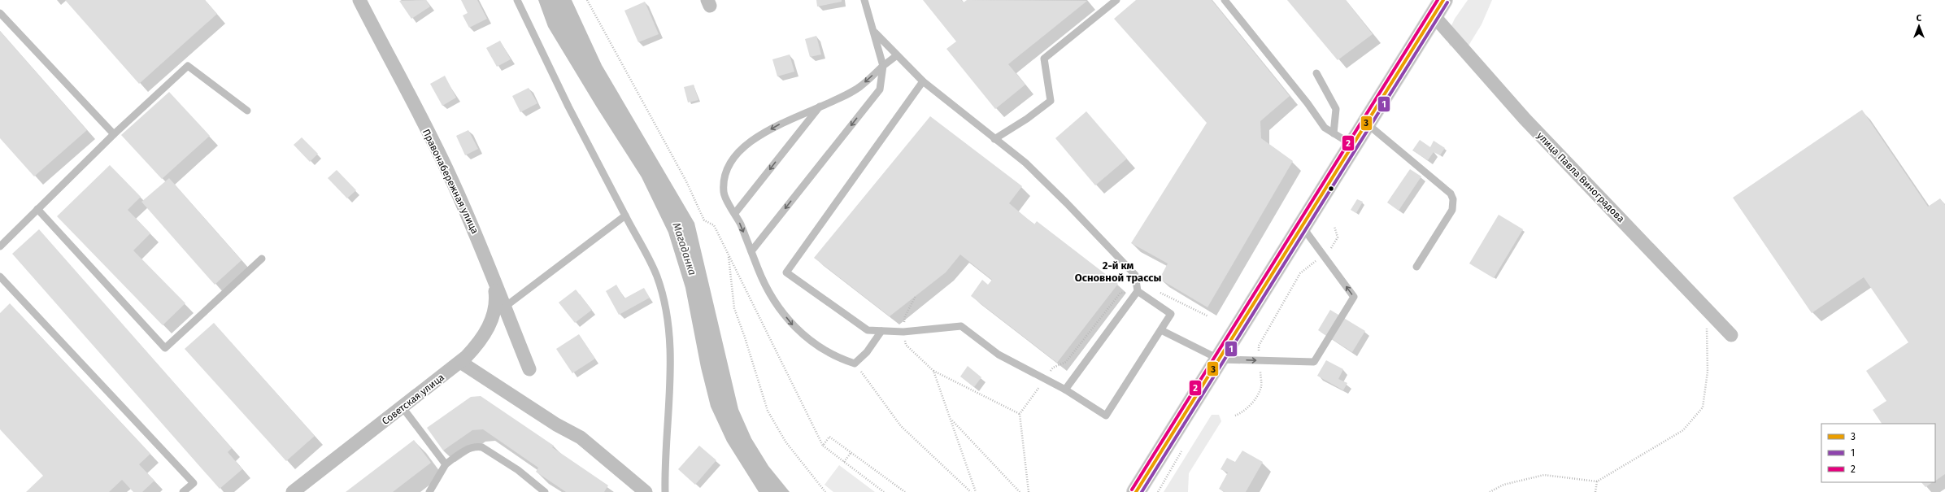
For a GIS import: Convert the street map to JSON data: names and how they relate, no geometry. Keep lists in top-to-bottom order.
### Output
{
  "streets": {
    "street": ["улица Павла Виноградова", "Правонабережная улица", "Советская улица"]
  },
  "crossings": [
    ["Правонабережная улица", "Советская улица"]
  ],
  "districts": ["2-й км Основной трассы"],
  "water": ["Магаданка"],
  "lines": ["transit line 3", "transit line 2", "transit line 1"],
  "legend": ["3", "1", "2"],
  "north": "top"
}
